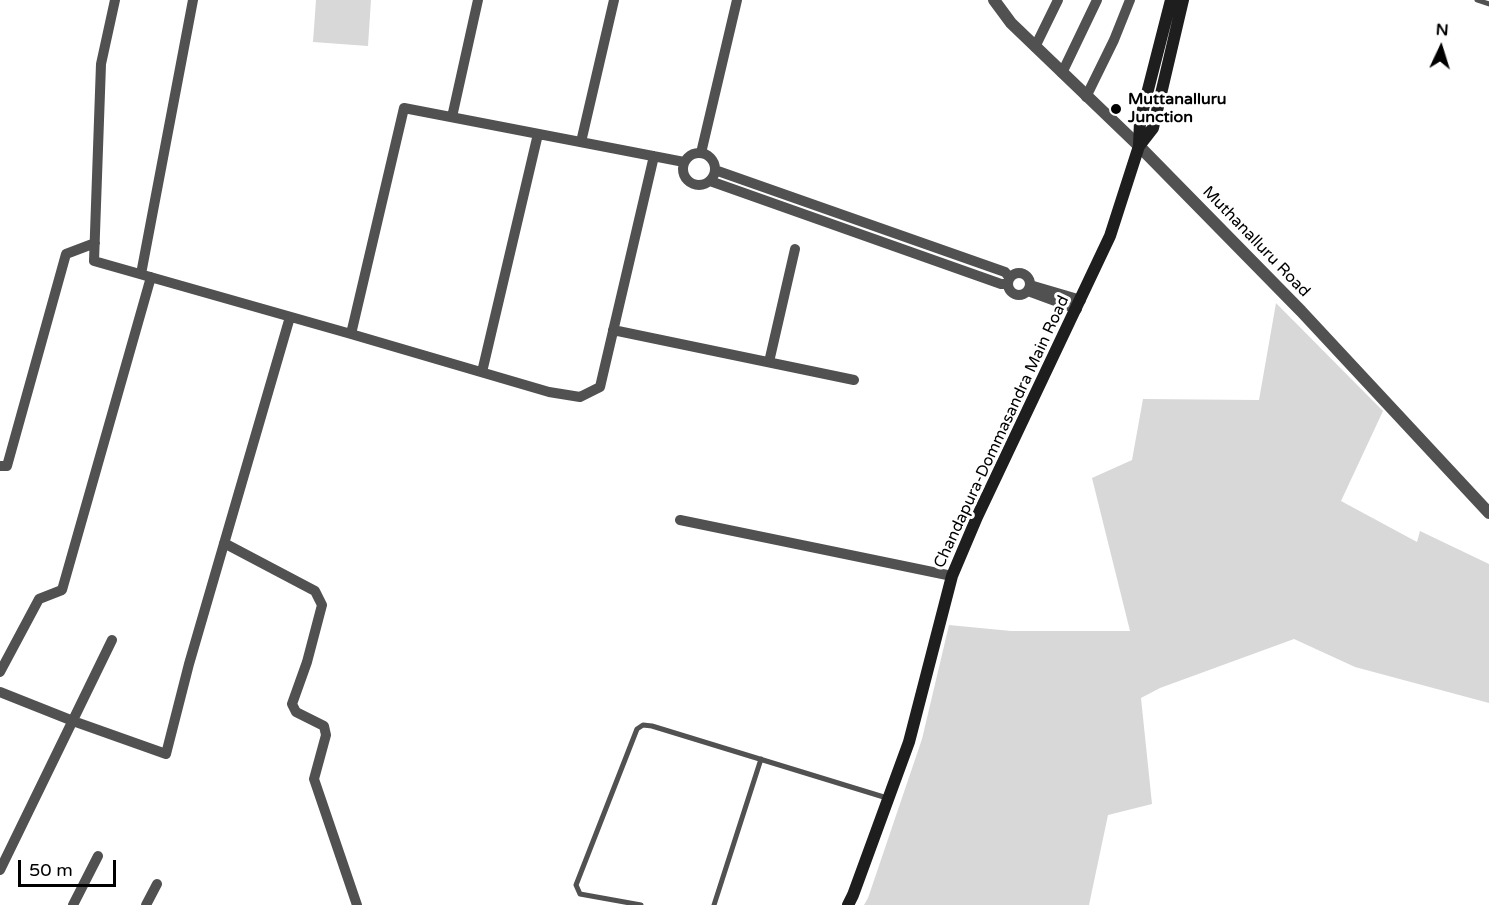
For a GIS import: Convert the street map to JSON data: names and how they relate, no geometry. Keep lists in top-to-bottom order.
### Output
{
  "streets": {
    "main road": ["Chandapura-Dommasandra Main Road"],
    "street": ["Muthanalluru Road"]
  },
  "crossings": [
    ["Muthanalluru Road", "Chandapura-Dommasandra Main Road"]
  ],
  "places": ["Muttanalluru Junction"],
  "scale_bar": "50 m",
  "north": "top"
}
